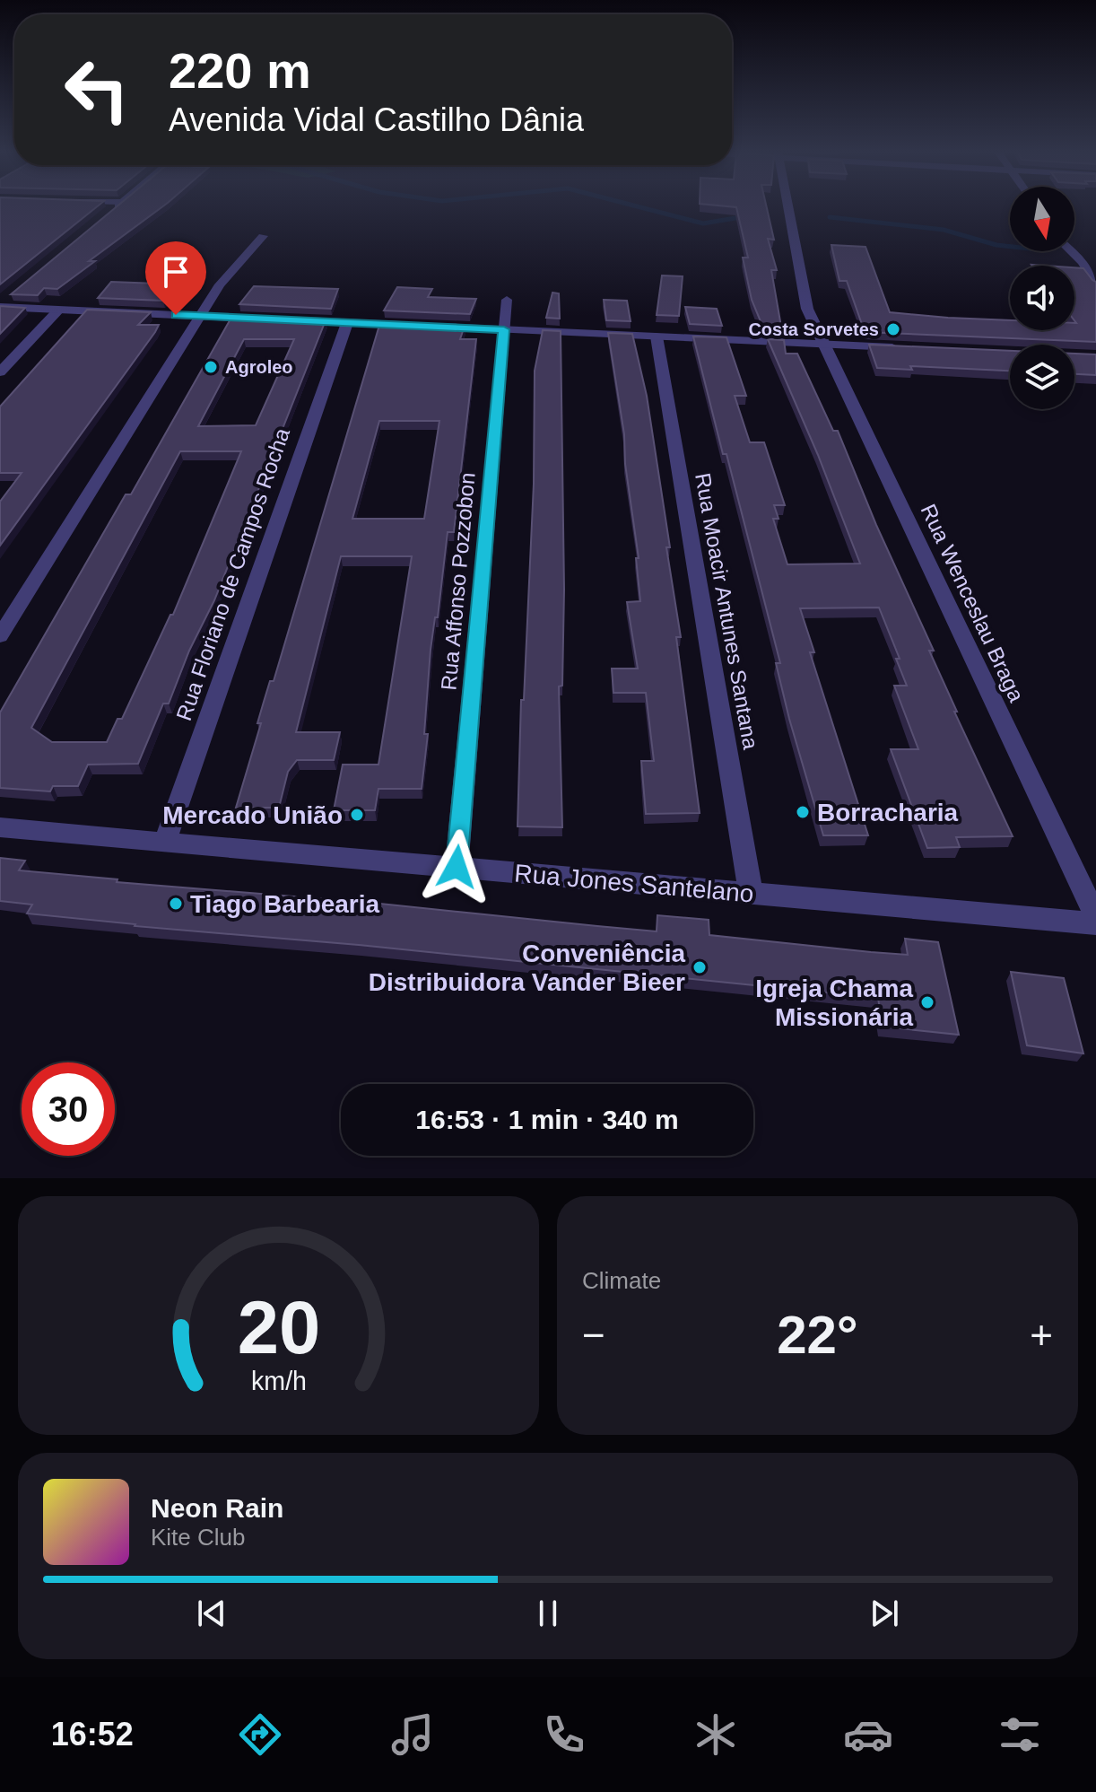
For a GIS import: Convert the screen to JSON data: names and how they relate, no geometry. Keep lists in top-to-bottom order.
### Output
{
  "streets": {
    "street": [
      "Rua Floriano de Campos Rocha",
      "Rua Affonso Pozzobon",
      "Rua Wenceslau Braga",
      "Rua Moacir Antunes Santana",
      "Rua Jones Santelano"
    ]
  },
  "crossings": [
    ["Rua Floriano de Campos Rocha", "Rua Jones Santelano"],
    ["Rua Affonso Pozzobon", "Rua Jones Santelano"],
    ["Rua Moacir Antunes Santana", "Rua Jones Santelano"]
  ],
  "places": [
    "Costa Sorvetes",
    "Agroleo",
    "Borracharia",
    "Mercado União",
    "Tiago Barbearia",
    "Conveniência Distribuidora Vander Bieer",
    "Igreja Chama Missionária"
  ],
  "north": "bottom",
  "page": {
    "turn": ["220 m", "Avenida Vidal Castilho Dânia"],
    "limit": "30",
    "trip": "16:53 · 1 min · 340 m",
    "tile": "Climate",
    "heat": ["−", "22°", "+"],
    "song": ["Neon Rain", "Kite Club"],
    "tabs": "16:52",
    "gauge": ["20", "km/h"]
  }
}
